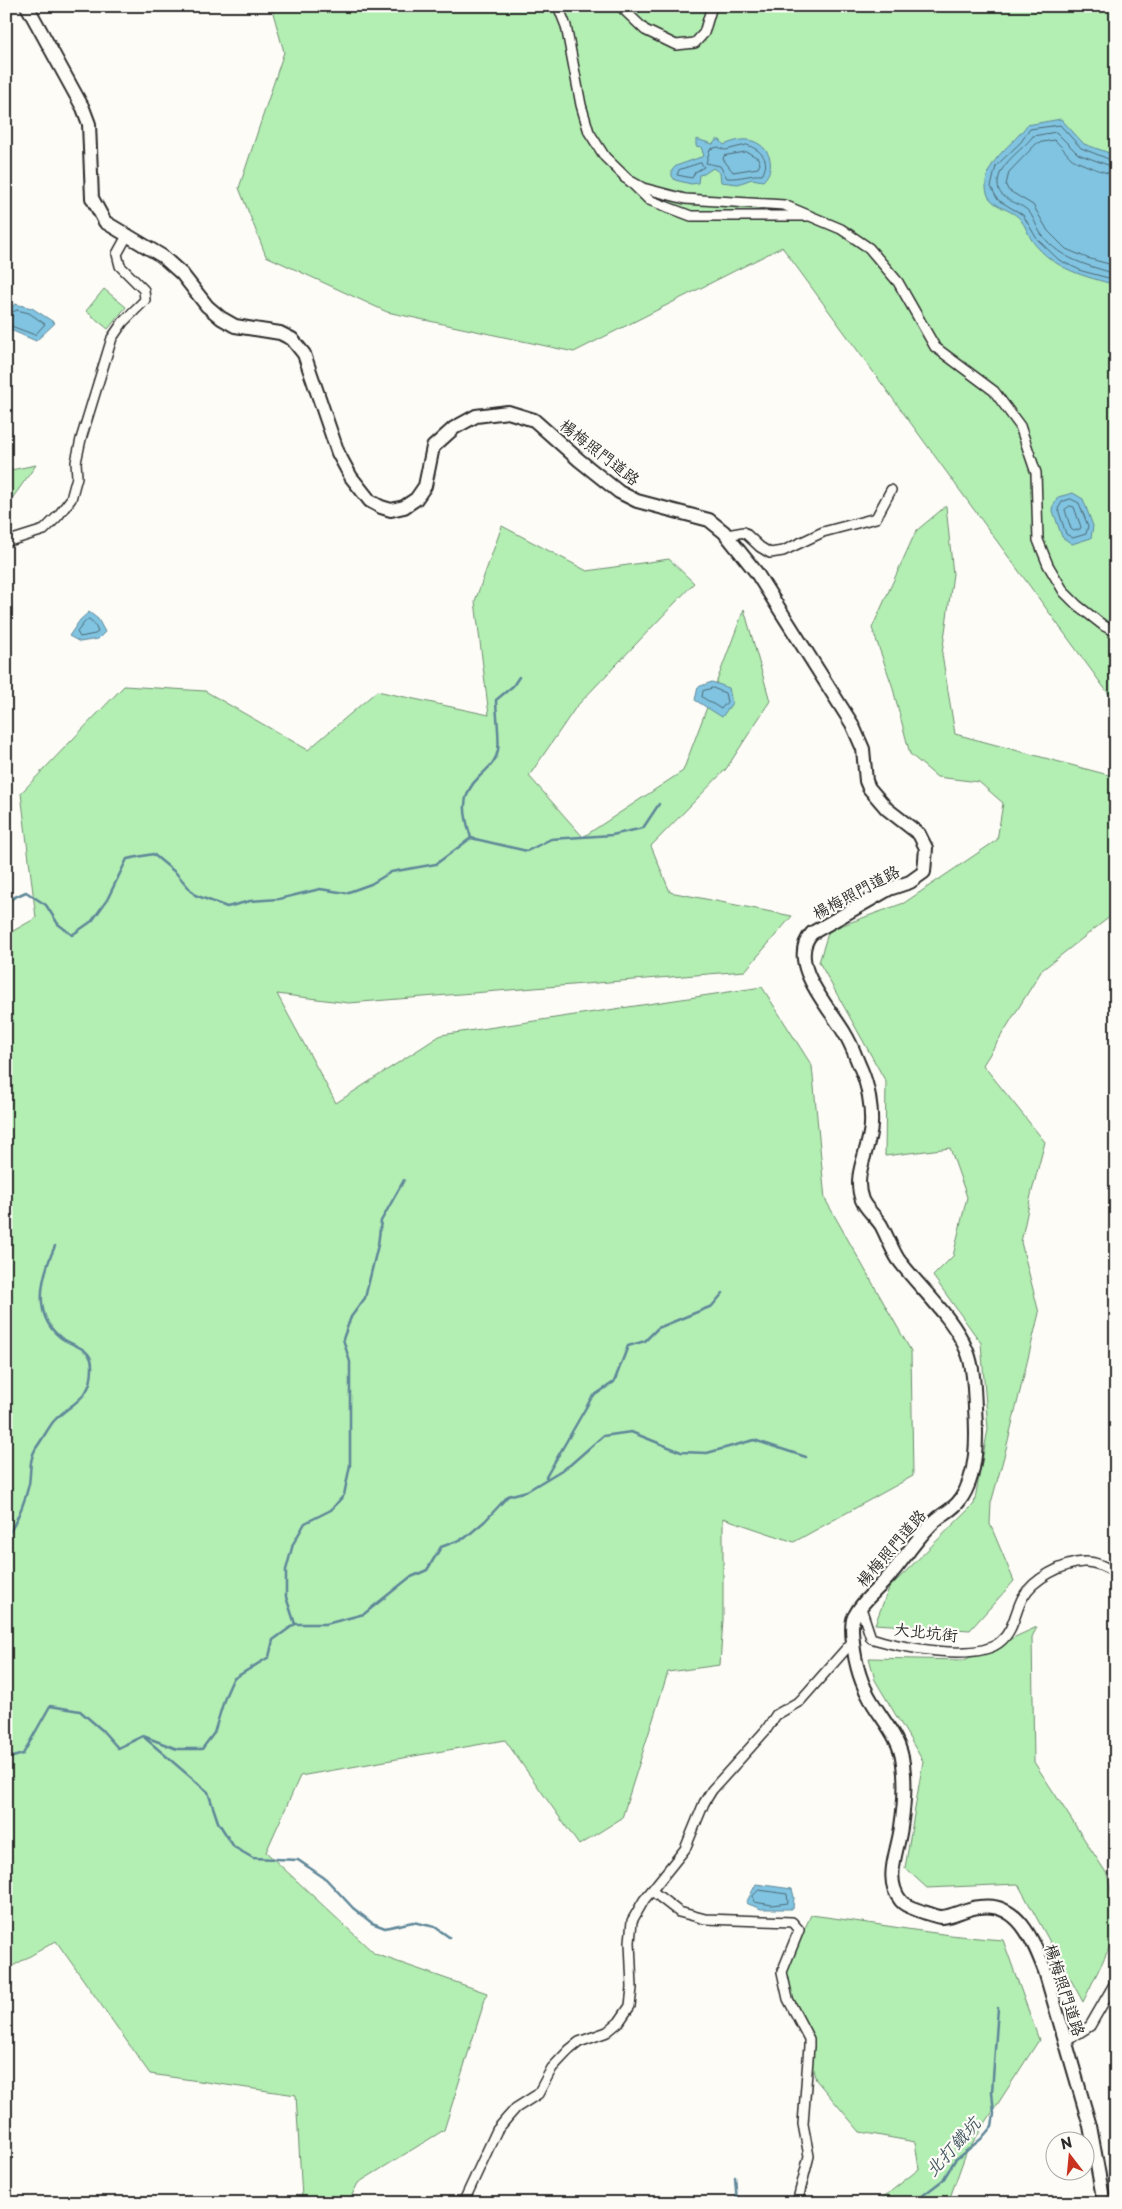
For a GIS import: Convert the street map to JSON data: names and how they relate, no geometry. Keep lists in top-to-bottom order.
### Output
{
  "streets": {
    "street": ["楊梅照門道路", "大北坑街"]
  },
  "crossings": [
    ["楊梅照門道路", "大北坑街"]
  ],
  "water": ["北打鐵坑"],
  "north": "top"
}
